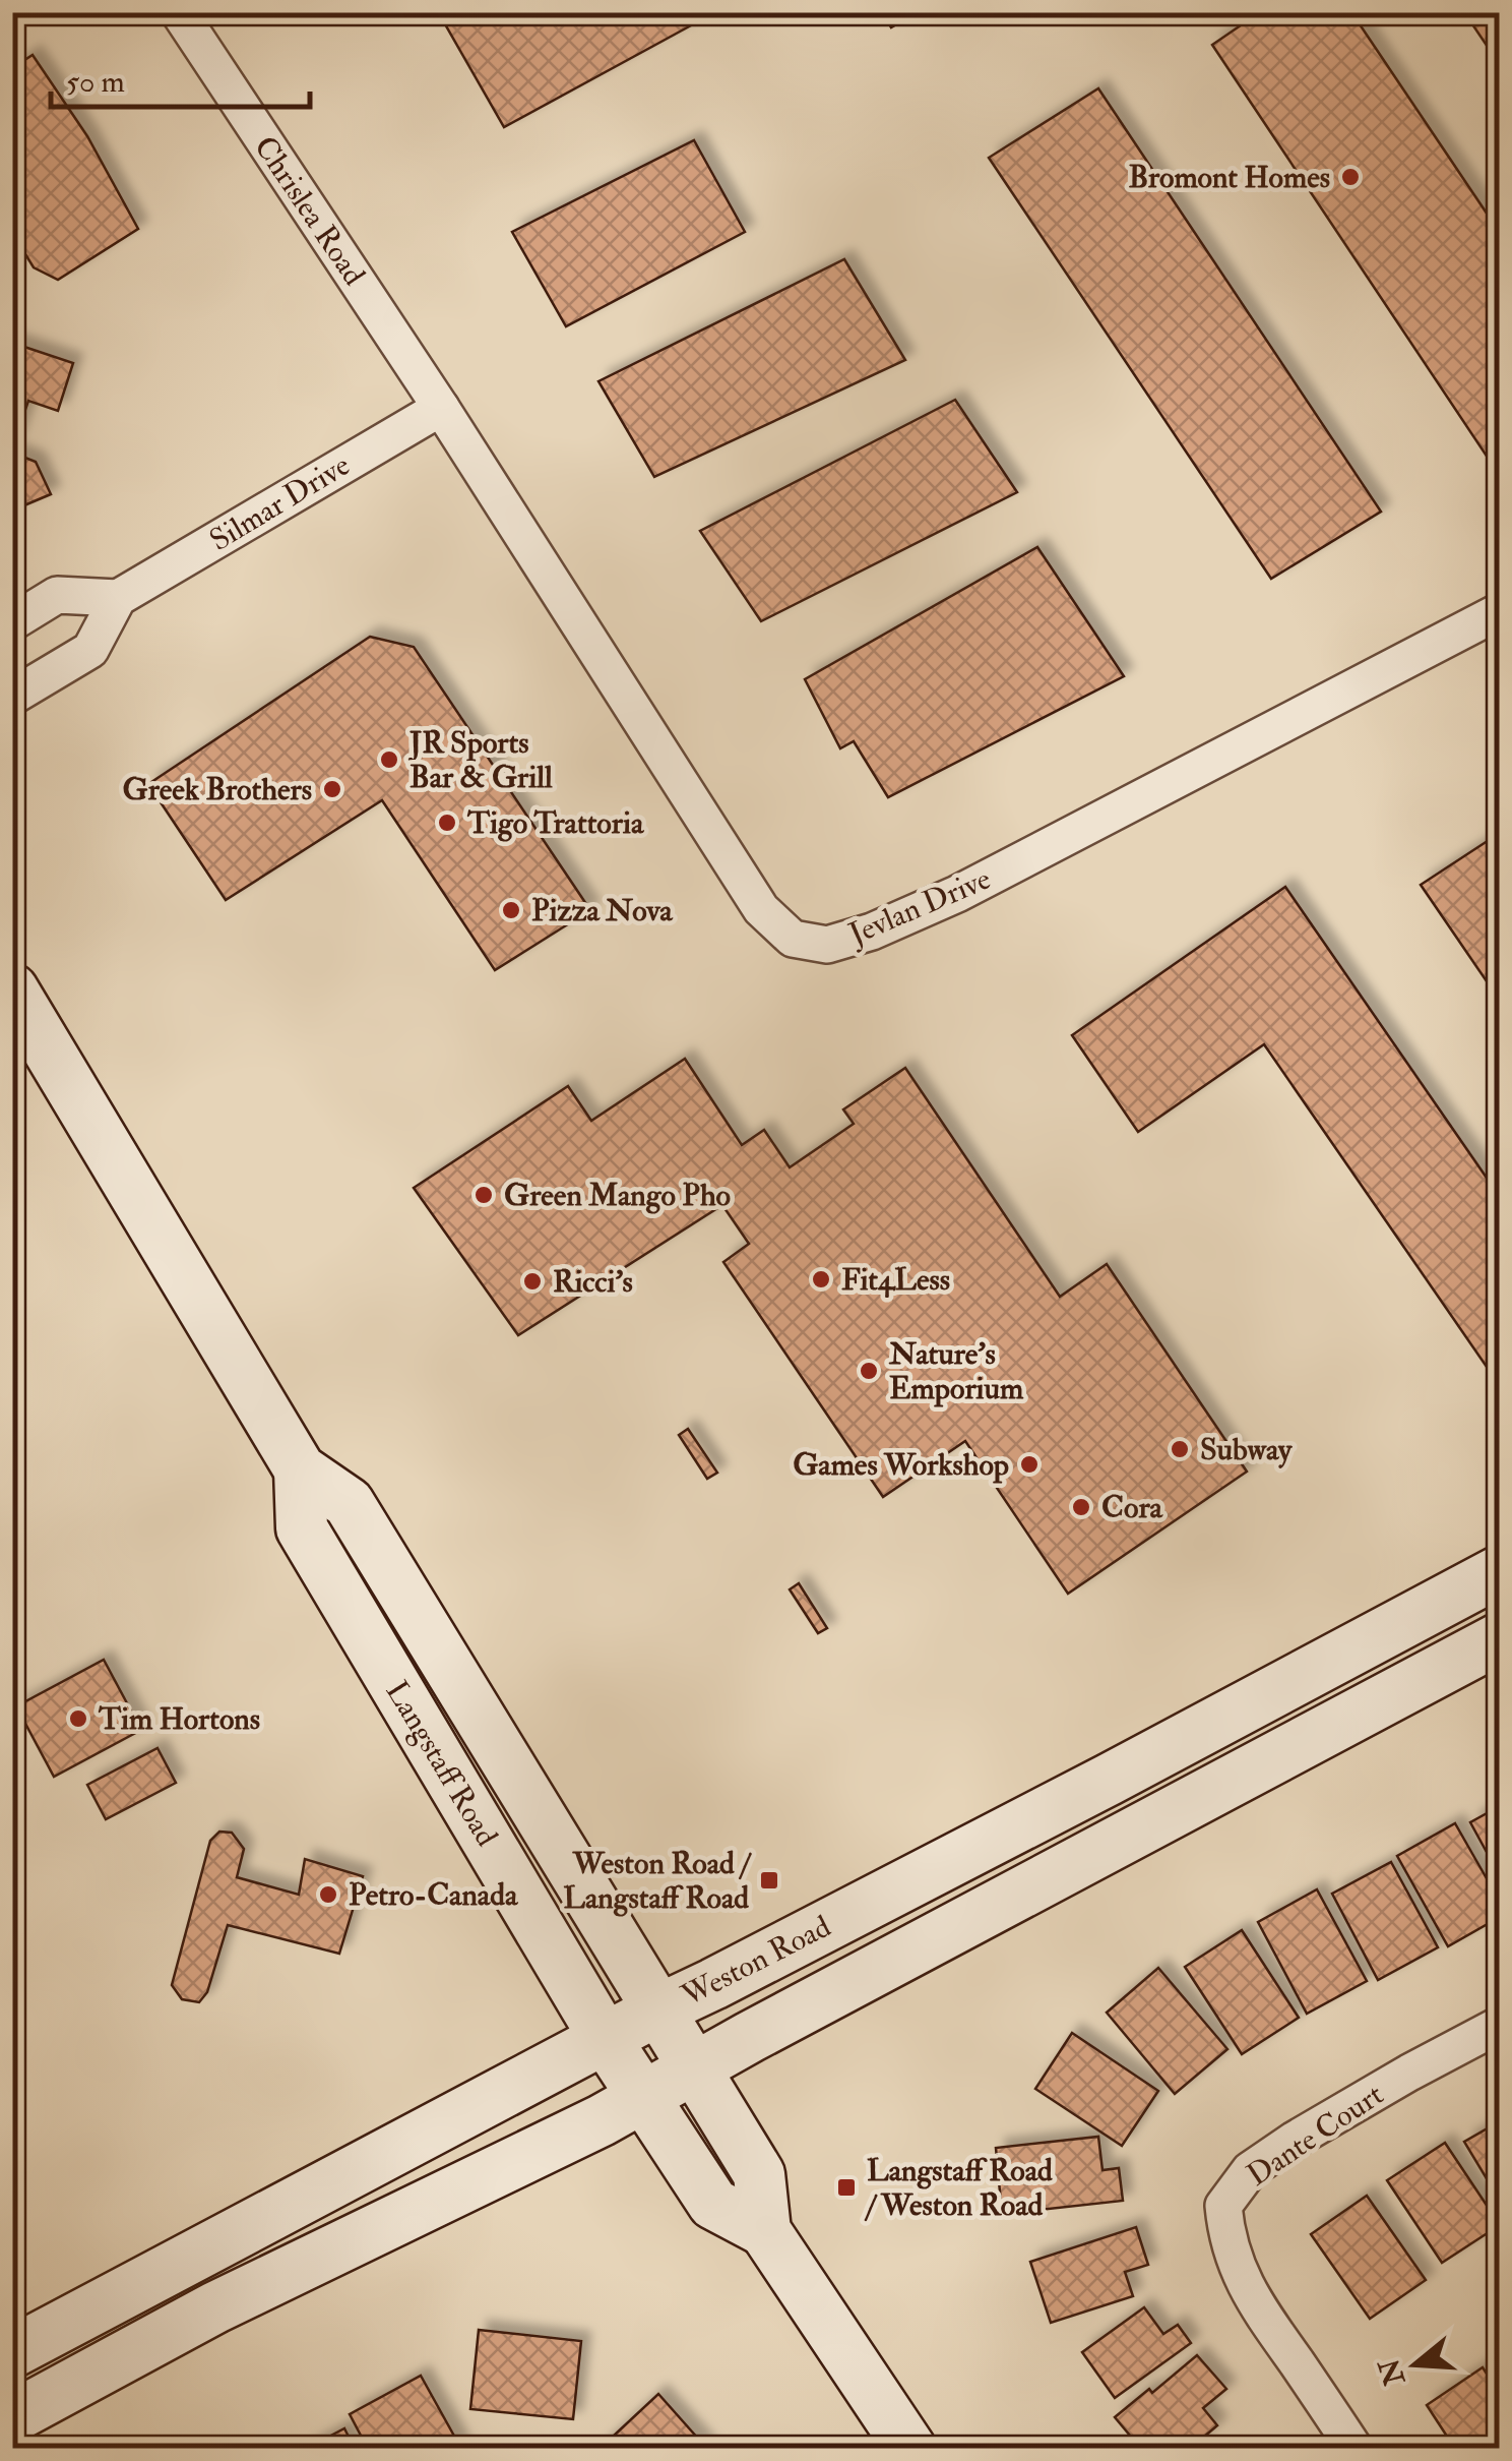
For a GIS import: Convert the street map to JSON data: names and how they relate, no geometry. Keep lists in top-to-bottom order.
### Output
{
  "streets": {
    "main road": ["Langstaff Road", "Weston Road"],
    "street": [
      "Chrislea Road",
      "Silmar Drive",
      "Jevlan Drive",
      "Dante Court"
    ]
  },
  "crossings": [
    ["Chrislea Road", "Silmar Drive"],
    ["Chrislea Road", "Jevlan Drive"],
    ["Silmar Drive", "Jevlan Drive"],
    ["Langstaff Road", "Weston Road"]
  ],
  "places": {
    "other": [
      "Bromont Homes",
      "JR Sports Bar & Grill",
      "Greek Brothers",
      "Tigo Trattoria",
      "Pizza Nova",
      "Green Mango Pho",
      "Fit4Less",
      "Ricci's",
      "Nature's Emporium",
      "Subway",
      "Games Workshop",
      "Cora",
      "Tim Hortons",
      "Petro-Canada"
    ],
    "transit": ["Weston Road / Langstaff Road", "Langstaff Road / Weston Road"]
  },
  "scale_bar": "50 m",
  "north": "left"
}
